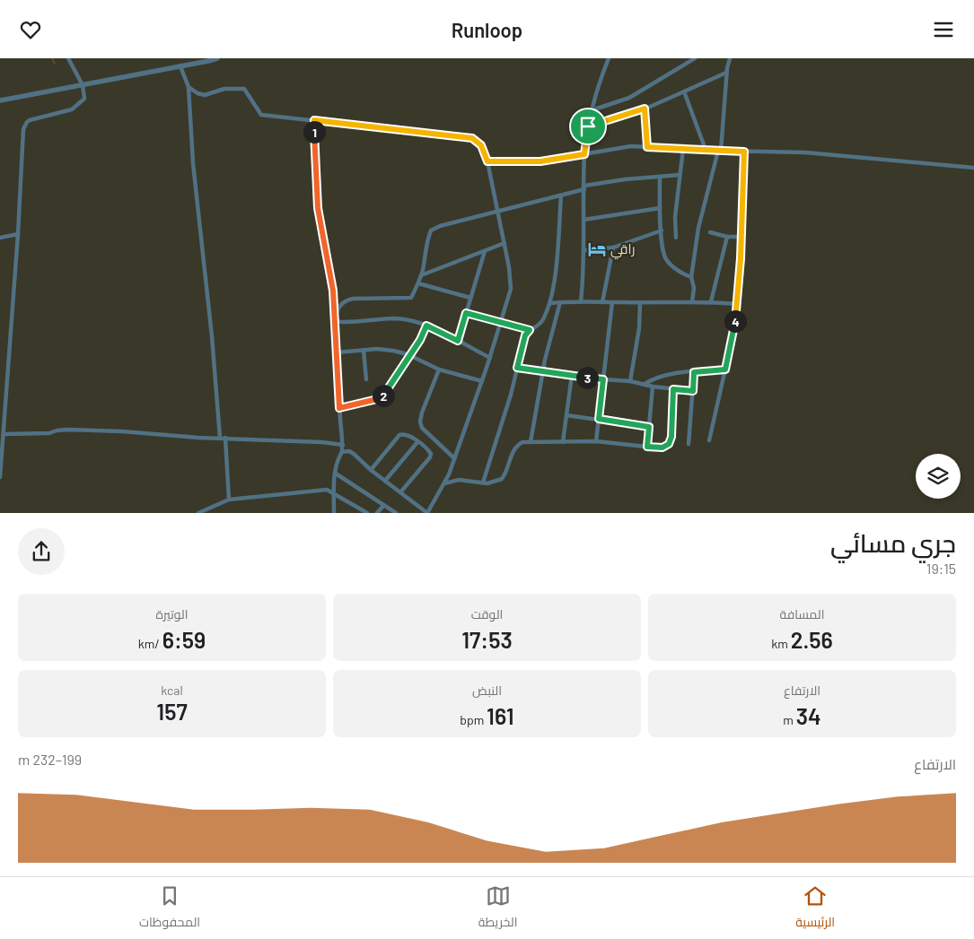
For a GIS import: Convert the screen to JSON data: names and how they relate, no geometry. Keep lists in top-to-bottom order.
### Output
{
  "places": {
    "hotel": ["راقي"]
  },
  "page": {
    "header": "Runloop",
    "pins": [
      "1",
      "4",
      "3",
      "2"
    ],
    "heading": ["جري مسائي", "19:15"],
    "stats": [
      ["المسافة", "2.56 km"],
      ["الوقت", "17:53"],
      ["الوتيرة", "6:59 /km"],
      ["الارتفاع", "34 m"],
      ["النبض", "161 bpm"],
      ["kcal", "157"]
    ],
    "chart": ["الارتفاع", "199–232 m"],
    "tabs": ["الرئيسية", "الخريطة", "المحفوظات"]
  }
}
